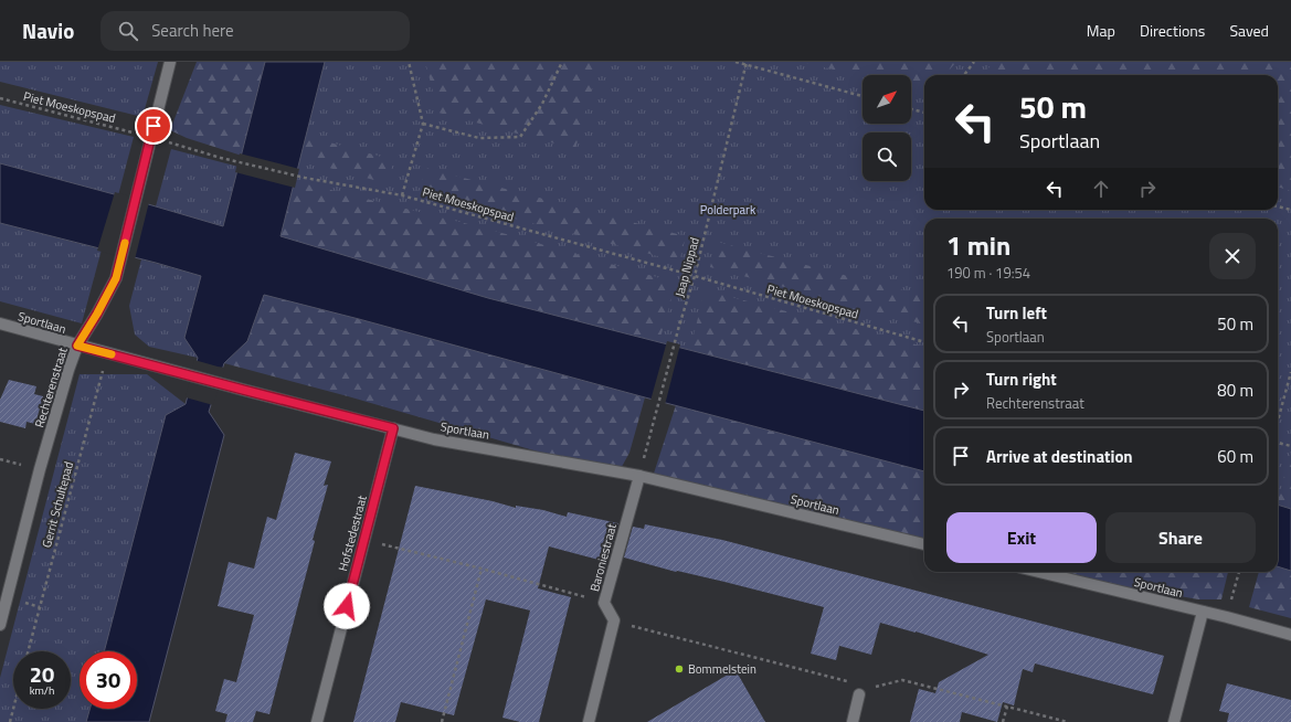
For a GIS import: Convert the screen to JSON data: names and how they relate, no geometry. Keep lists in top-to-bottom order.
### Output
{
  "streets": {
    "street": [
      "Sportlaan",
      "Rechterenstraat",
      "Hofstedestraat",
      "Baroniestraat"
    ],
    "path": ["Piet Moeskopspad", "Jaap Nippad", "Gerrit Schultepad"]
  },
  "crossings": [
    ["Piet Moeskopspad", "Jaap Nippad"],
    ["Piet Moeskopspad", "Rechterenstraat"],
    ["Jaap Nippad", "Sportlaan"],
    ["Jaap Nippad", "Baroniestraat"],
    ["Sportlaan", "Rechterenstraat"],
    ["Sportlaan", "Gerrit Schultepad"],
    ["Sportlaan", "Hofstedestraat"],
    ["Sportlaan", "Baroniestraat"]
  ],
  "parks": ["Polderpark"],
  "places": ["Bommelstein"],
  "north": "top right",
  "page": {
    "header": "Navio",
    "search": "Search here",
    "nav": ["Map", "Directions", "Saved"],
    "turn": ["50 m", "Sportlaan"],
    "heading": ["1 min", "190 m · 19:54"],
    "list": [
      {
        "name": "Turn left",
        "note": "Sportlaan",
        "value": "50 m"
      },
      {
        "name": "Turn right",
        "note": "Rechterenstraat",
        "value": "80 m"
      },
      {
        "name": "Arrive at destination",
        "value": "60 m"
      }
    ],
    "buttons": ["Exit", "Share"],
    "speed": "20 km/h",
    "limit": "30"
  }
}
